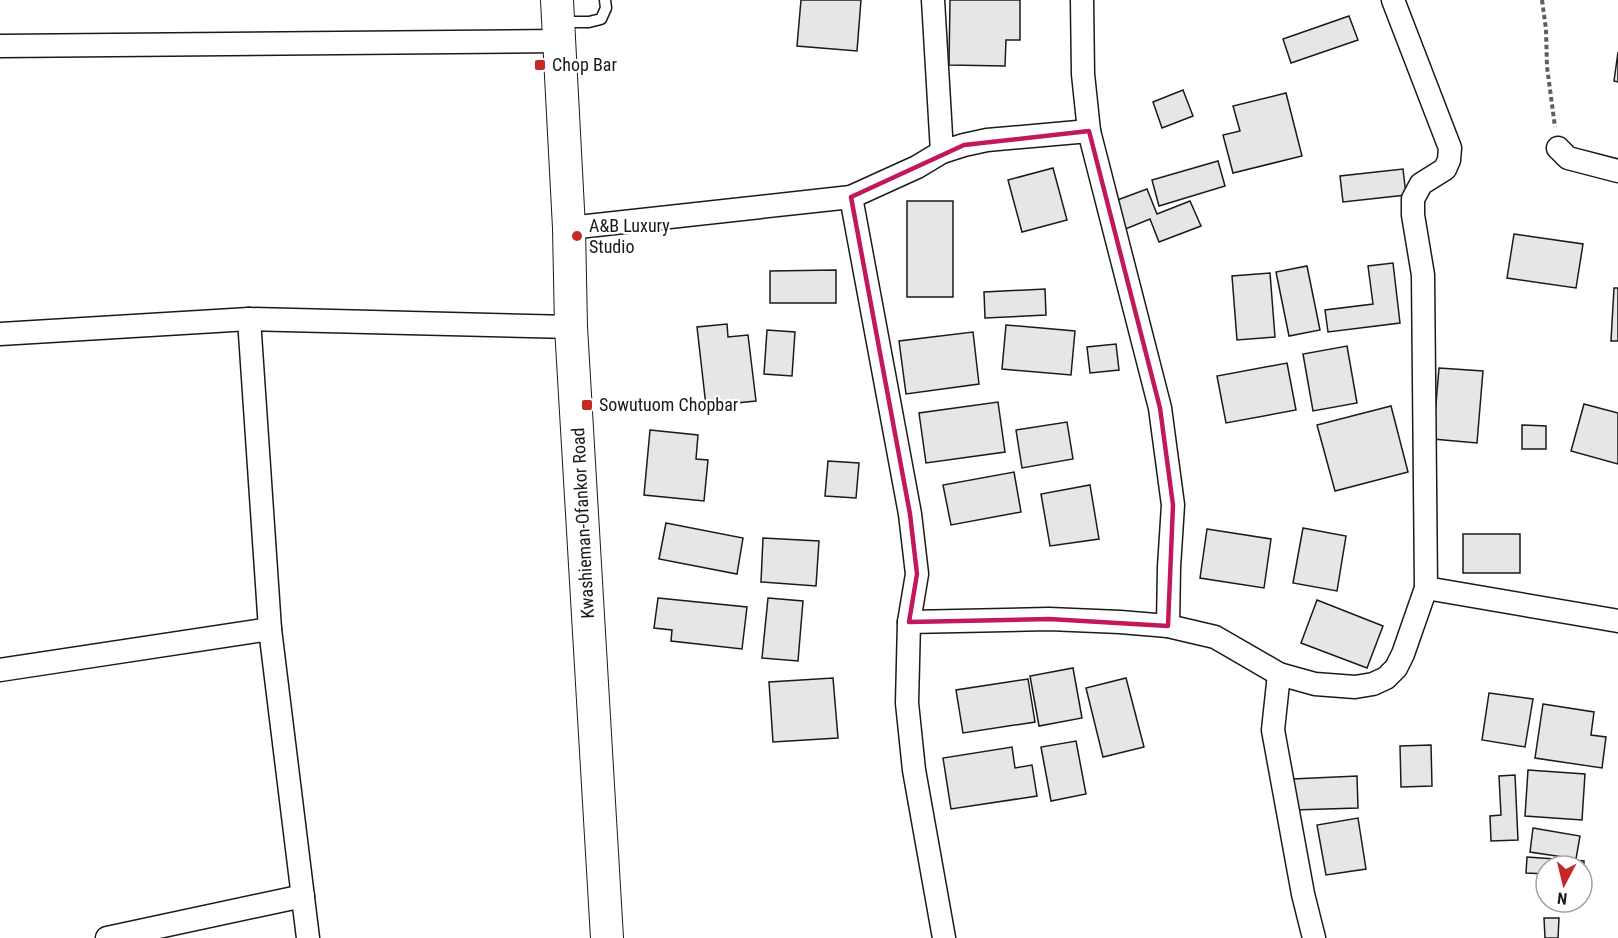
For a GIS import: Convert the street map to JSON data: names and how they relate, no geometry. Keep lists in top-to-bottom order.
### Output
{
  "streets": {
    "main road": ["Kwashieman-Ofankor Road"]
  },
  "places": {
    "transit": ["Chop Bar", "Sowutuom Chopbar"],
    "other": ["A&B Luxury Studio"]
  },
  "north": "bottom"
}
